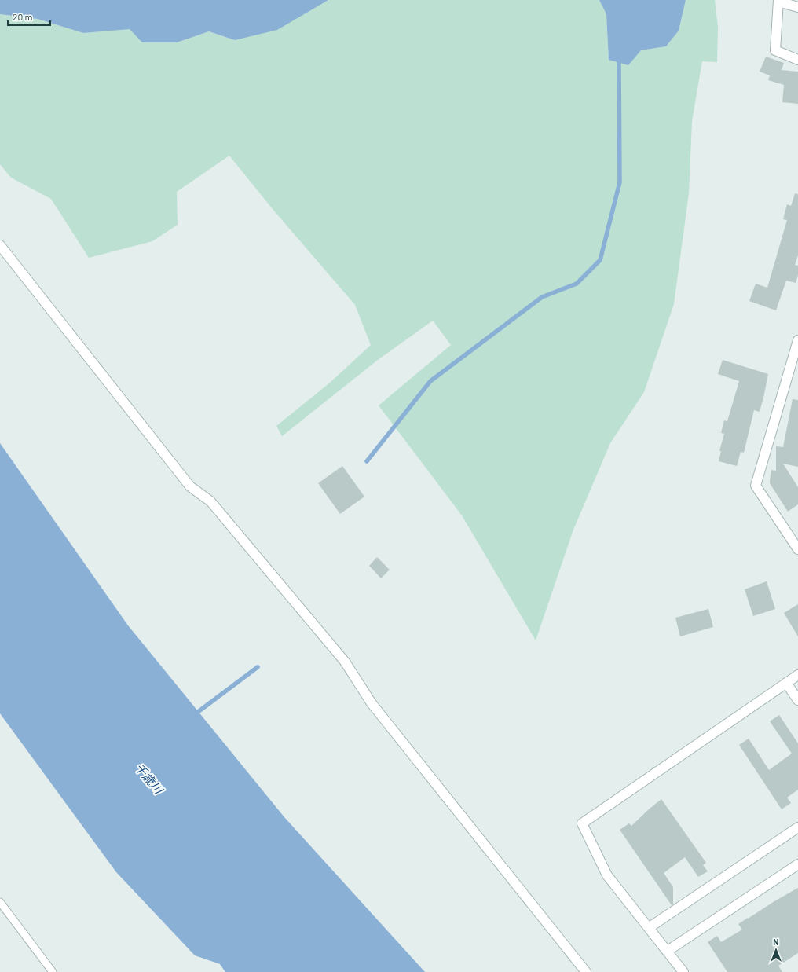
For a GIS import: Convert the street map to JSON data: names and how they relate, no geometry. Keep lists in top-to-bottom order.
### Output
{
  "water": ["千歳川"],
  "scale_bar": "20 m",
  "north": "top"
}
